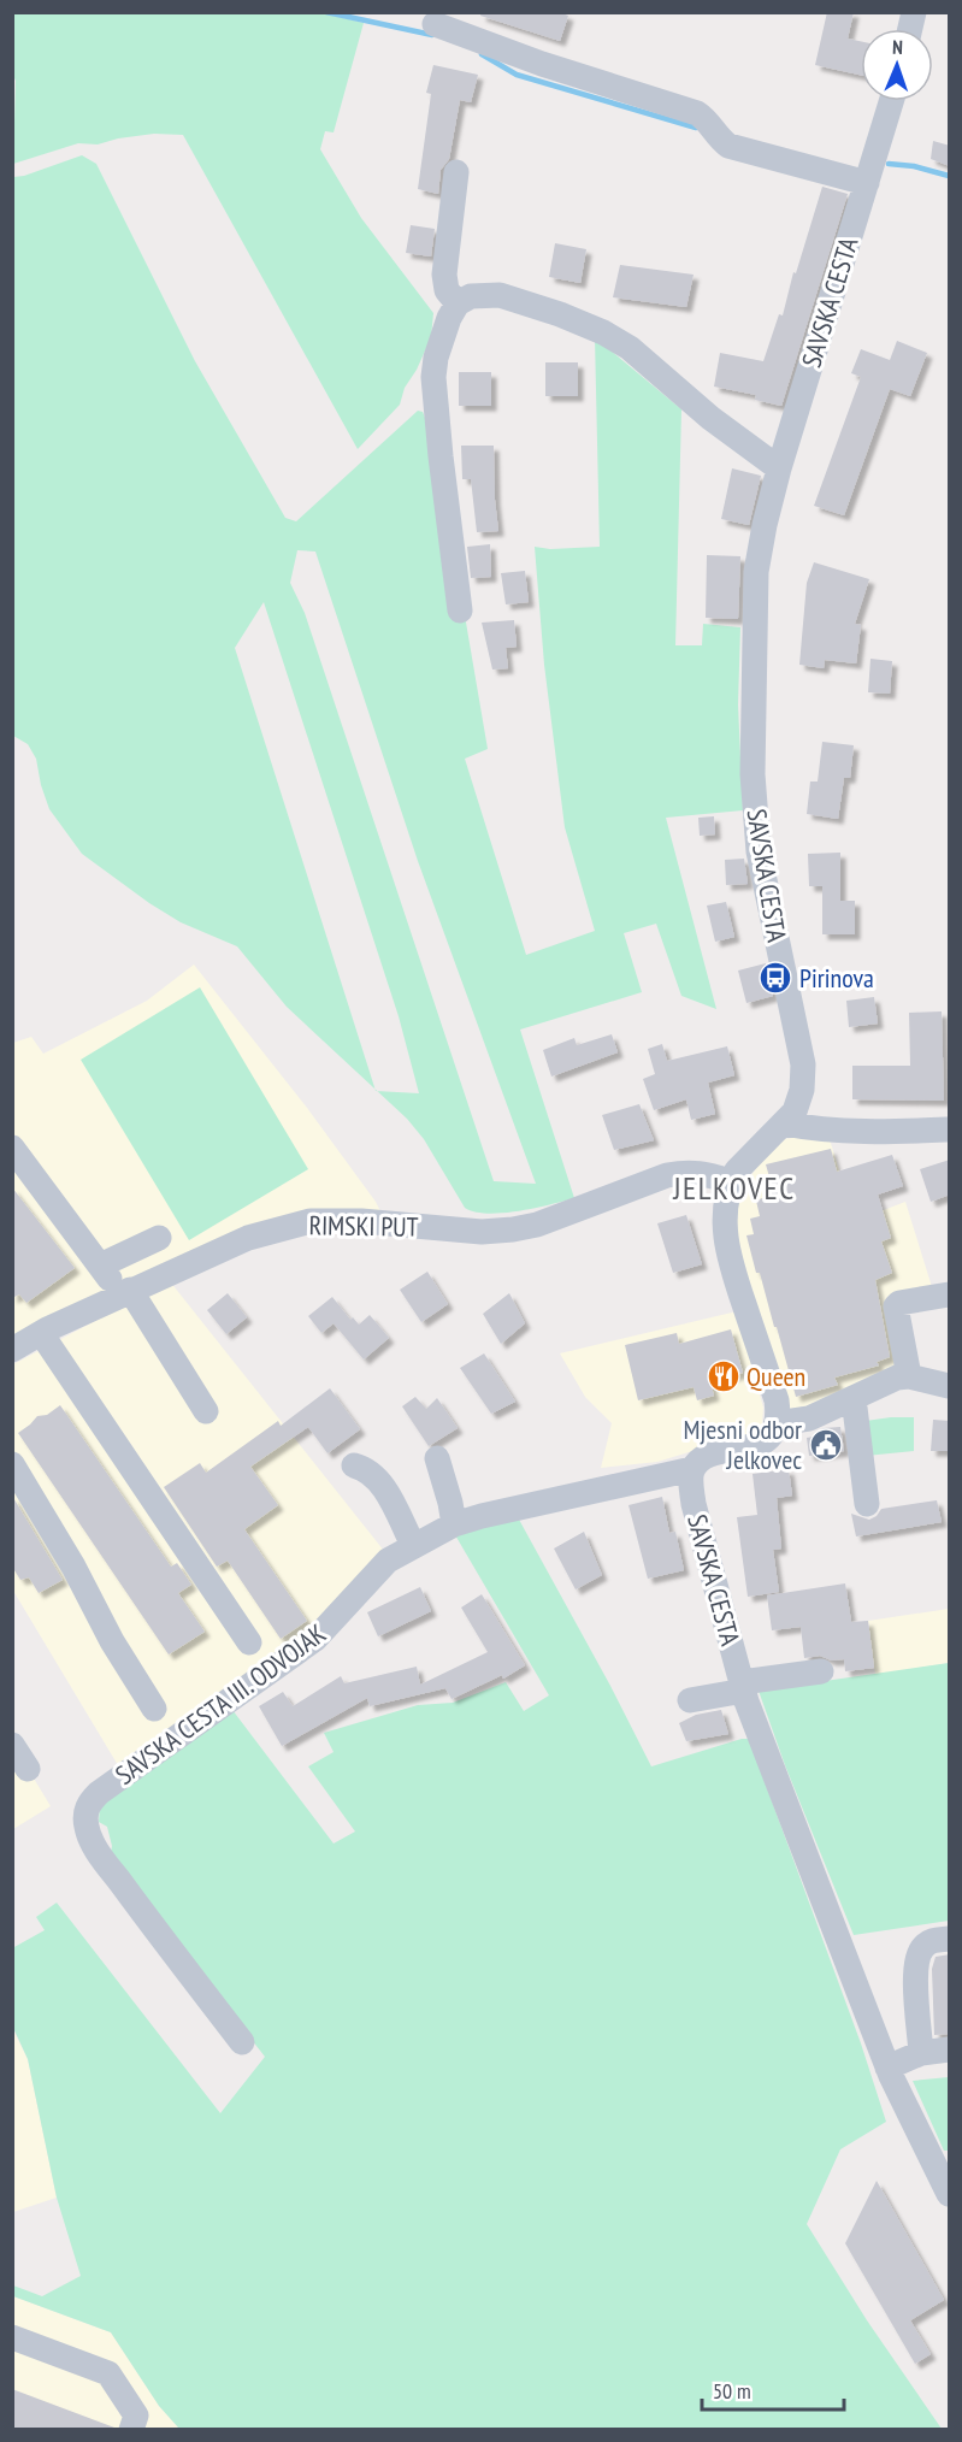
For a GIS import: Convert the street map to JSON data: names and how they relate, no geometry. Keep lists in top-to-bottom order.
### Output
{
  "streets": {
    "street": ["SAVSKA CESTA", "RIMSKI PUT", "SAVSKA CESTA III. ODVOJAK"]
  },
  "crossings": [
    ["SAVSKA CESTA", "RIMSKI PUT"],
    ["SAVSKA CESTA", "SAVSKA CESTA III. ODVOJAK"]
  ],
  "districts": ["JELKOVEC"],
  "places": {
    "bus stop": ["Pirinova"],
    "restaurant": ["Queen"],
    "public building": ["Mjesni odbor Jelkovec"]
  },
  "scale_bar": "50 m",
  "north": "top"
}
